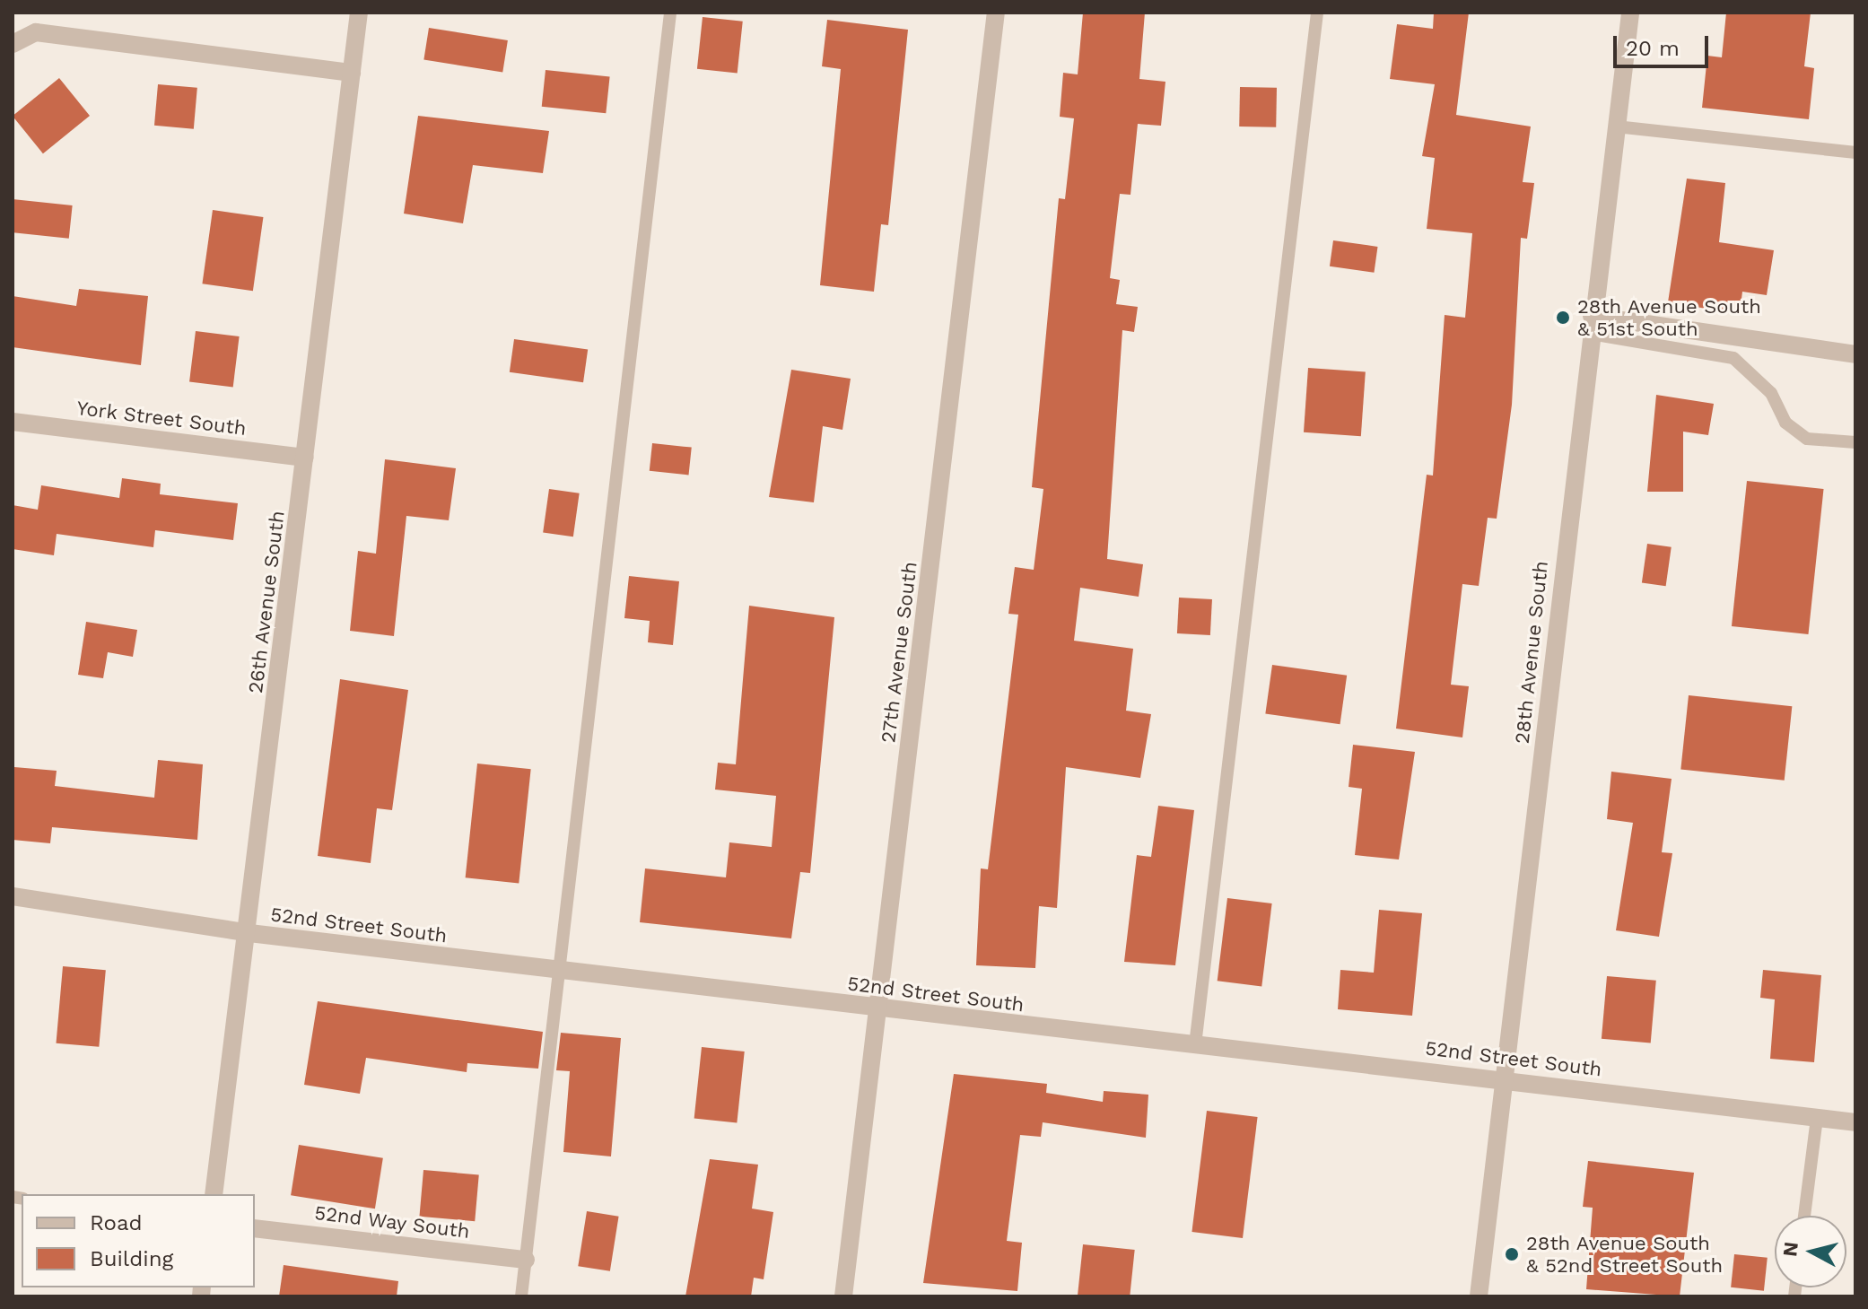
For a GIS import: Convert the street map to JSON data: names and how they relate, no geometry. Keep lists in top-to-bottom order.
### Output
{
  "streets": {
    "street": [
      "York Street South",
      "26th Avenue South",
      "27th Avenue South",
      "28th Avenue South",
      "52nd Street South",
      "52nd Way South"
    ]
  },
  "crossings": [
    ["York Street South", "26th Avenue South"],
    ["26th Avenue South", "52nd Street South"],
    ["27th Avenue South", "52nd Street South"],
    ["28th Avenue South", "52nd Street South"]
  ],
  "places": ["28th Avenue South & 51st South", "28th Avenue South & 52nd Street South"],
  "legend": ["Road", "Building"],
  "scale_bar": "20 m",
  "north": "left"
}
